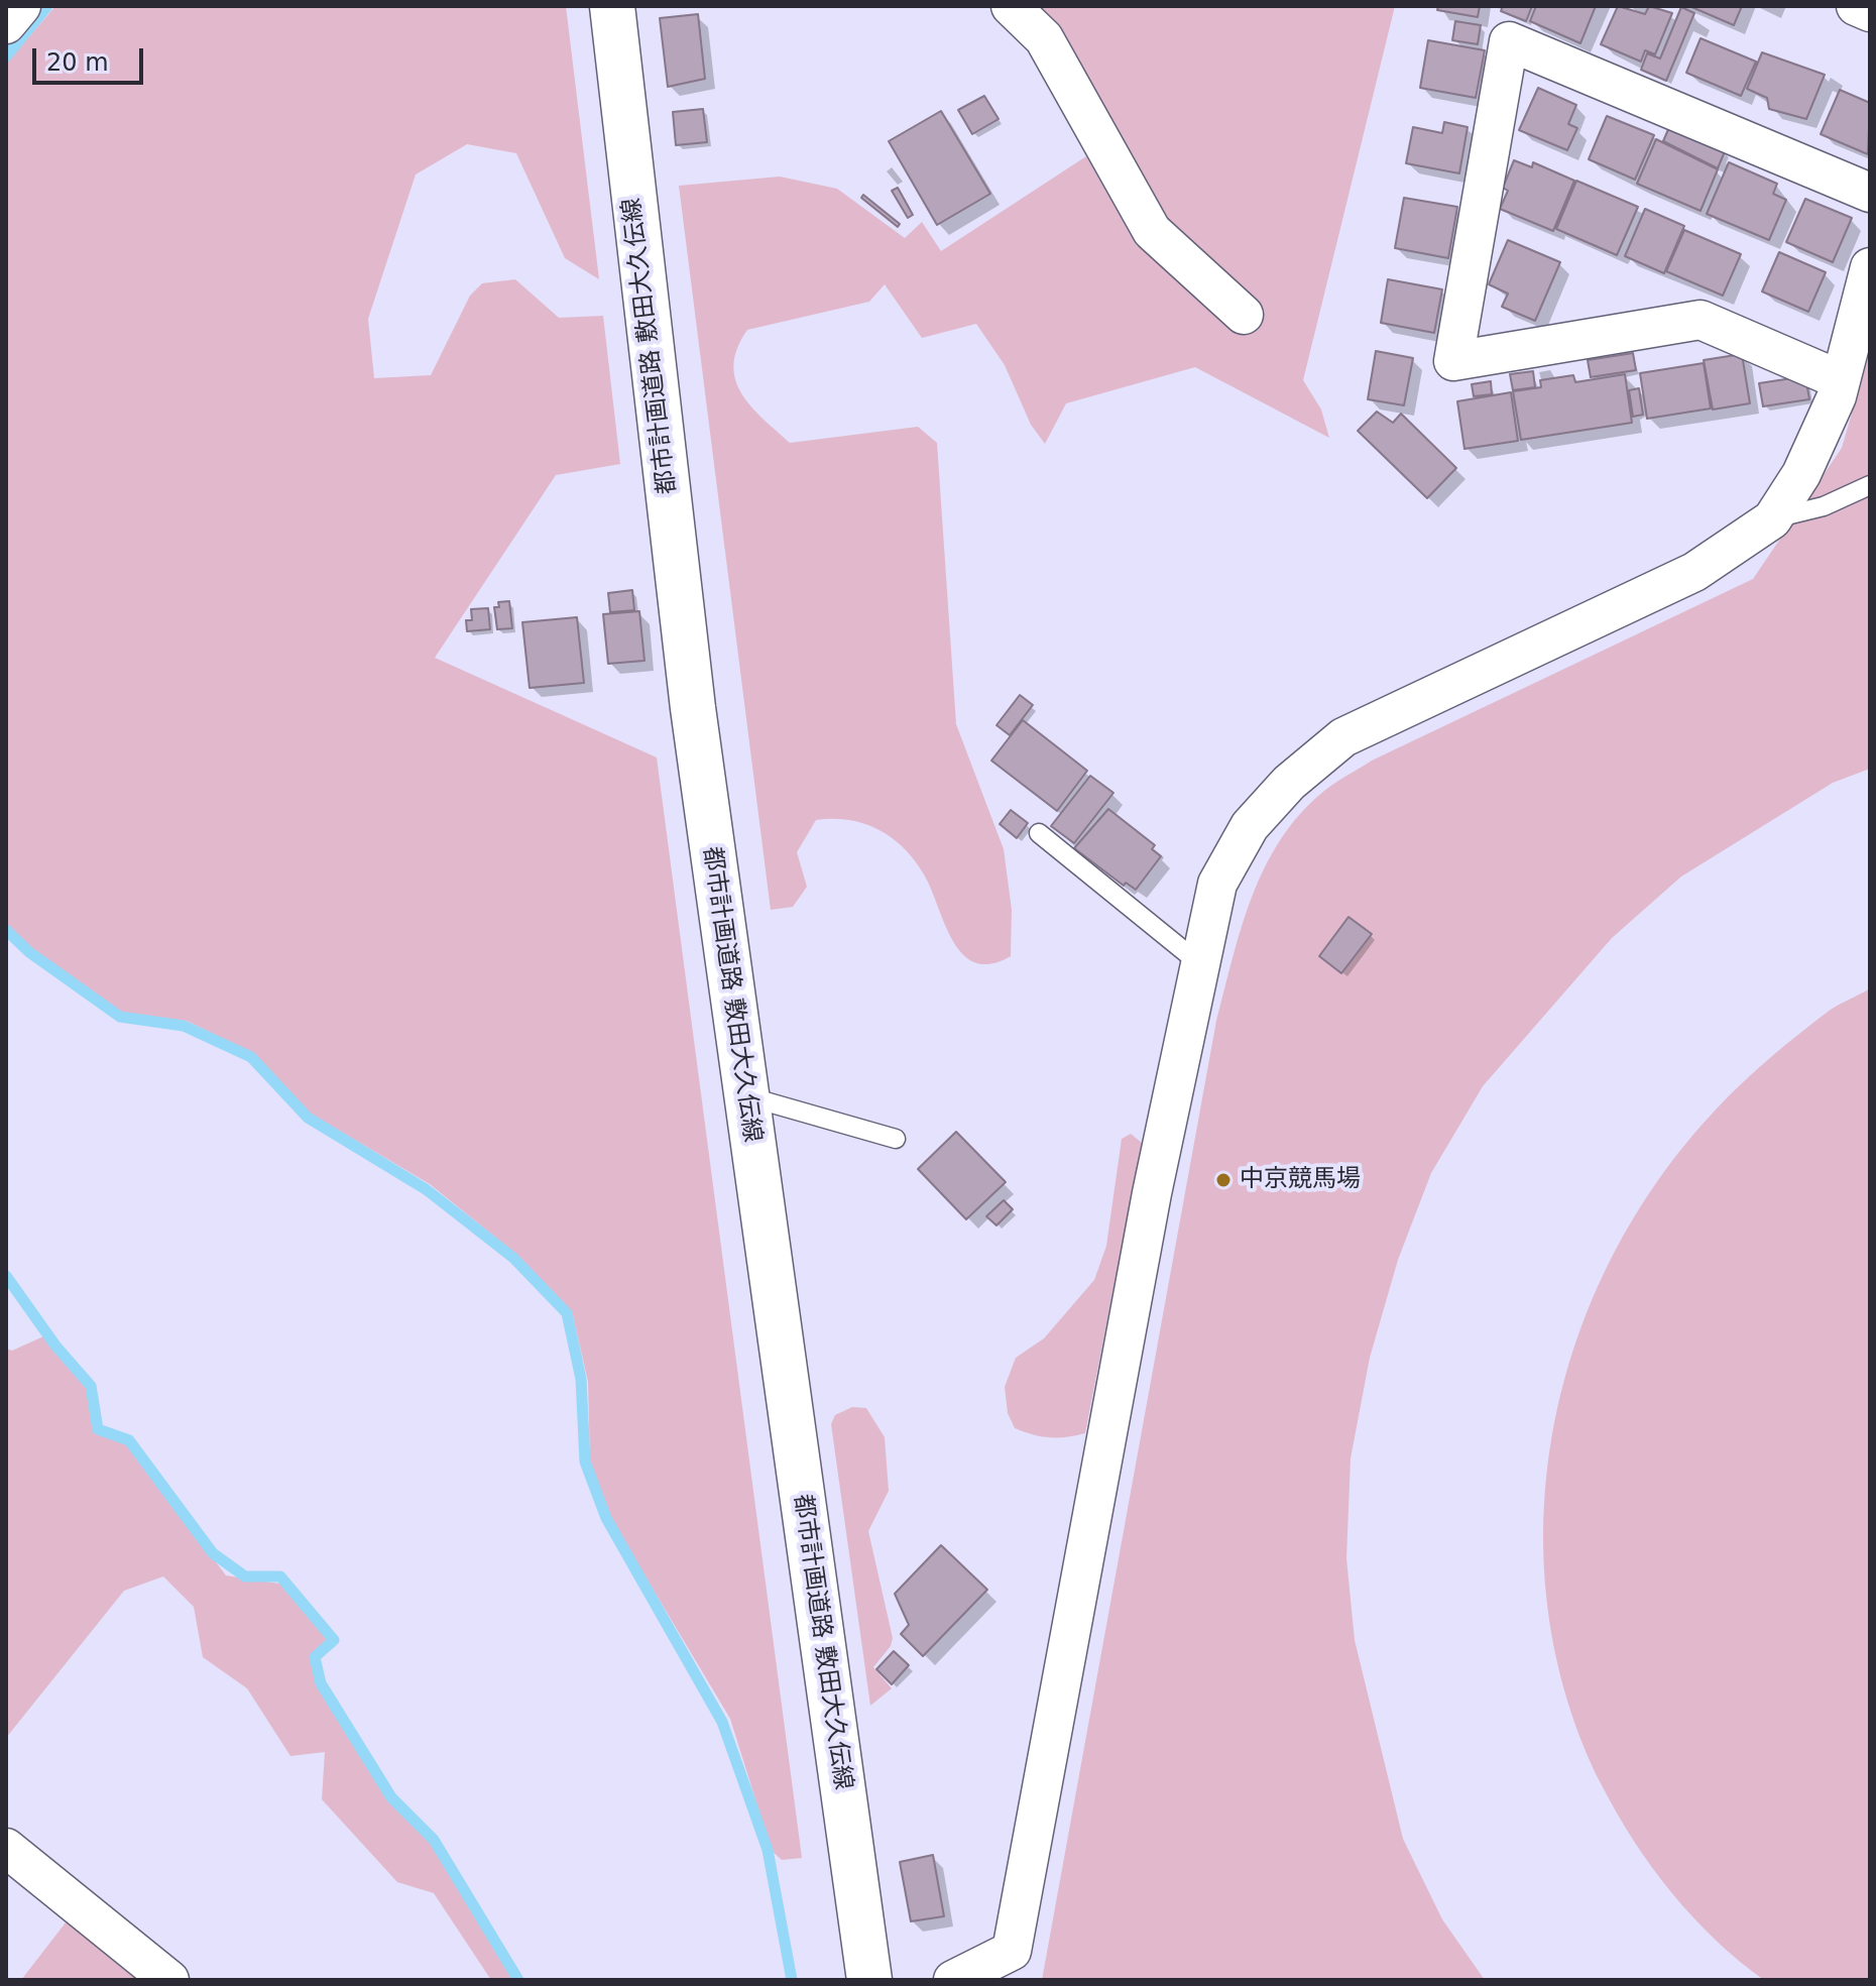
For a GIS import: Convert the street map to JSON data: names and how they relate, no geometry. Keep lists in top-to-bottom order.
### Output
{
  "streets": {
    "street": ["都市計画道路 敷田大久伝線"]
  },
  "places": ["中京競馬場"],
  "scale_bar": "20 m"
}
